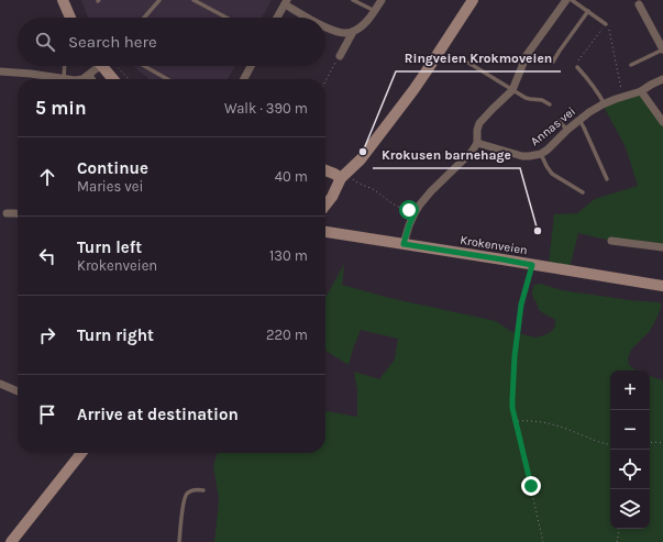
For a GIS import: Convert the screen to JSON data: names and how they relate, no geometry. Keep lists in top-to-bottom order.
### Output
{
  "streets": {
    "main road": ["Krokenveien"],
    "street": ["Annas vei"]
  },
  "places": ["Ringveien Krokmoveien", "Krokusen barnehage"],
  "page": {
    "search": "Search here",
    "heading": ["5 min", "Walk · 390 m"],
    "list": [
      ["Continue", "Maries vei", "40 m"],
      ["Turn left", "Krokenveien", "130 m"],
      ["Turn right", "220 m"],
      "Arrive at destination"
    ],
    "map_buttons": ["+", "−"]
  }
}
